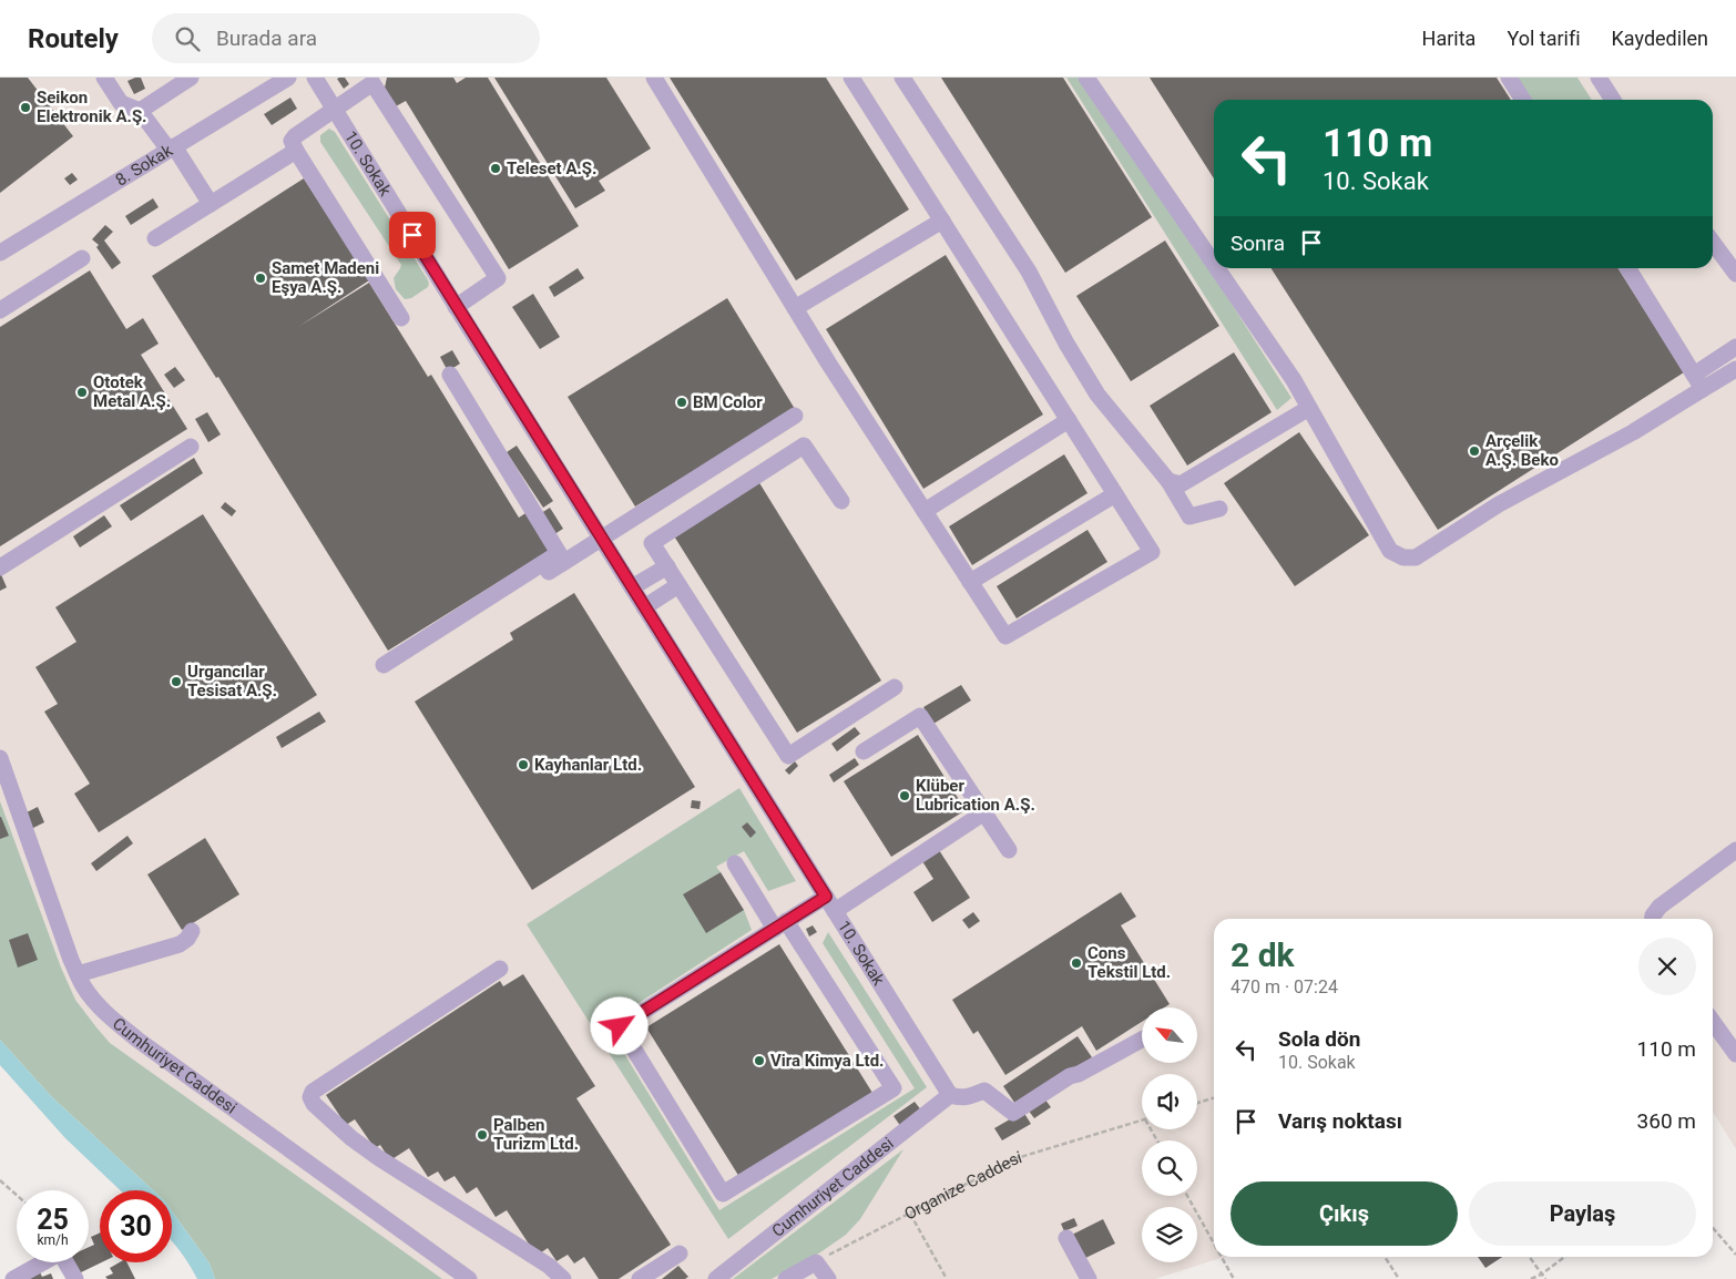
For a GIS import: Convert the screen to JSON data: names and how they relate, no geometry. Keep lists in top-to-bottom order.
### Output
{
  "streets": {
    "street": ["10. Sokak", "8. Sokak", "Cumhuriyet Caddesi"],
    "path": ["Organize Caddesi"]
  },
  "crossings": [
    ["10. Sokak", "Cumhuriyet Caddesi"]
  ],
  "places": [
    "Seikon Elektronik A.Ş.",
    "Teleset A.Ş.",
    "Samet Madeni Eşya A.Ş.",
    "Ototek Metal A.Ş.",
    "BM Color",
    "Arçelik A.Ş. Beko",
    "Urgancılar Tesisat A.Ş.",
    "Kayhanlar Ltd.",
    "Klüber Lubrication A.Ş.",
    "Cons Tekstil Ltd.",
    "Vira Kimya Ltd.",
    "Palben Turizm Ltd."
  ],
  "north": "top left",
  "page": {
    "header": "Routely",
    "search": "Burada ara",
    "nav": ["Harita", "Yol tarifi", "Kaydedilen"],
    "turn": ["110 m", "10. Sokak"],
    "then": "Sonra",
    "heading": ["2 dk", "470 m · 07:24"],
    "list": [
      {
        "name": "Sola dön",
        "note": "10. Sokak",
        "value": "110 m"
      },
      {
        "name": "Varış noktası",
        "value": "360 m"
      }
    ],
    "buttons": ["Çıkış", "Paylaş"],
    "speed": "25 km/h",
    "limit": "30"
  }
}
